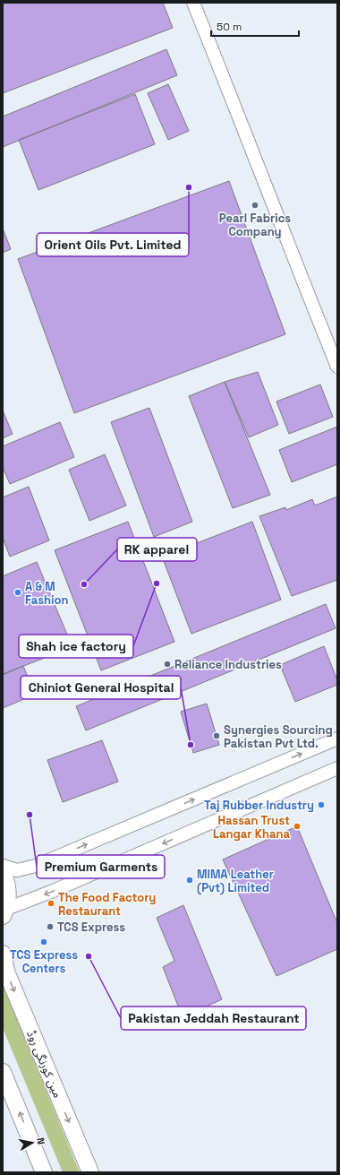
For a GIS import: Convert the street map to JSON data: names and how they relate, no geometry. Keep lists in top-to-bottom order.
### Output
{
  "streets": {
    "main road": ["مین کورنگی روڈ"]
  },
  "places": [
    "Orient Oils Pvt. Limited",
    "Pearl Fabrics Company",
    "Shah ice factory",
    "RK apparel",
    "A & M Fashion",
    "Reliance Industries",
    "Synergies Sourcing Pakistan Pvt Ltd.",
    "Chiniot General Hospital",
    "Taj Rubber Industry",
    "Premium Garments",
    "Hassan Trust Langar Khana",
    "MIMA Leather (Pvt) Limited",
    "The Food Factory Restaurant",
    "TCS Express",
    "TCS Express Centers",
    "Pakistan Jeddah Restaurant"
  ],
  "scale_bar": "50 m",
  "north": "right"
}
